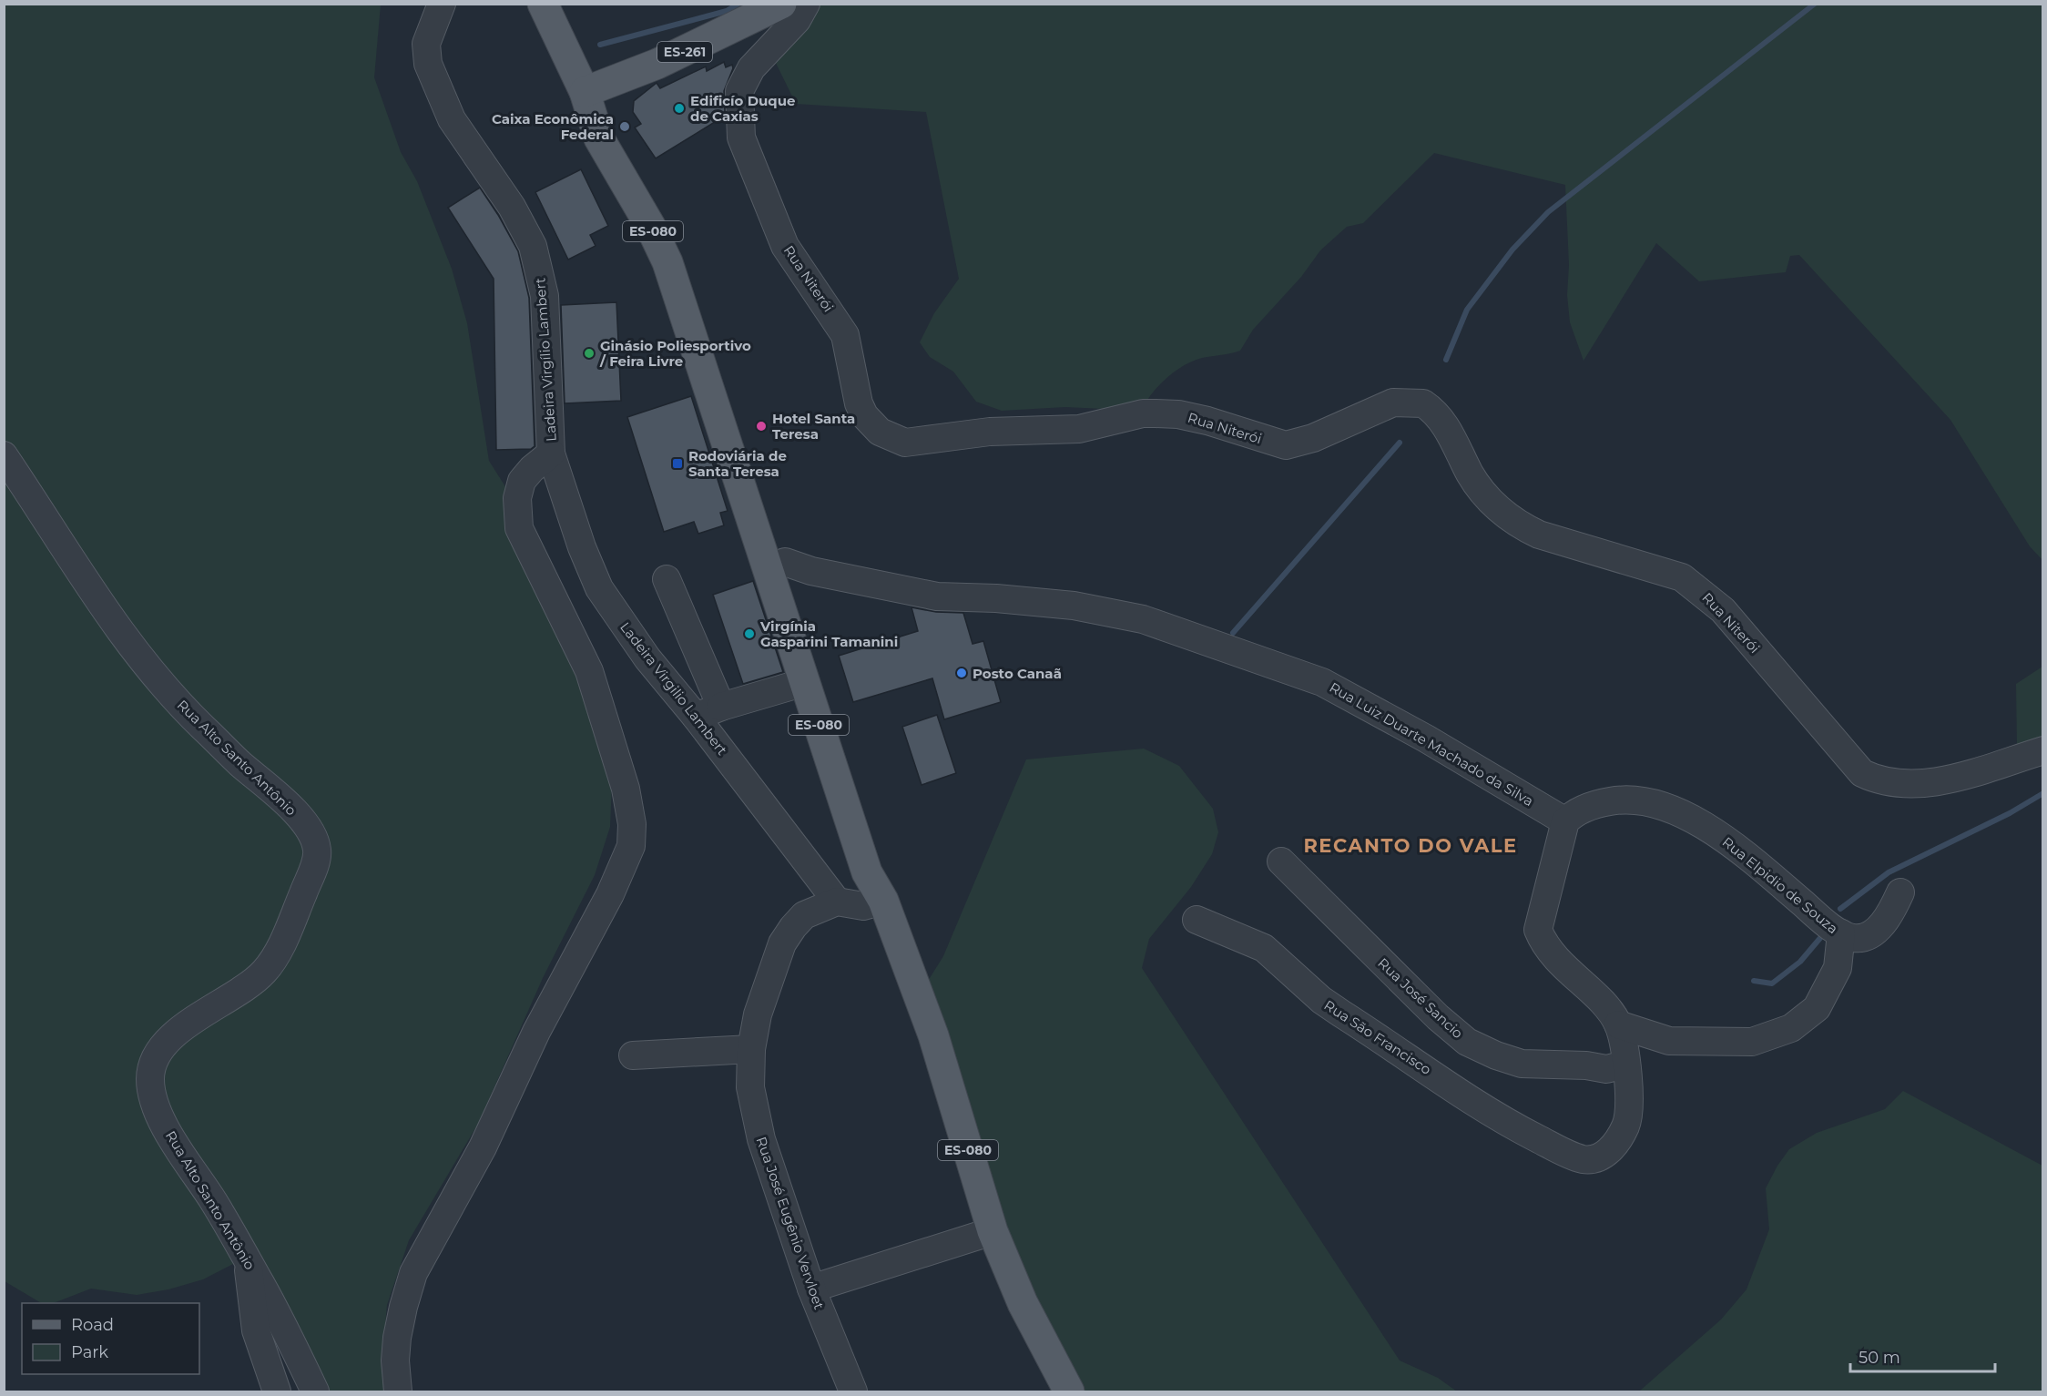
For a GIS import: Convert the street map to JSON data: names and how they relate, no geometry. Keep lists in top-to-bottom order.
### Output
{
  "streets": {
    "main road": ["ES-261", "ES-080"],
    "street": [
      "Rua Niterói",
      "Ladeira Virgílio Lambert",
      "Ladeira Virgilio Lambert",
      "Rua Luiz Duarte Machado da Silva",
      "Rua Alto Santo Antônio",
      "Rua Elpidio de Souza",
      "Rua José Sancio",
      "Rua São Francisco",
      "Rua José Eugênio Vervloet"
    ]
  },
  "crossings": [
    ["ES-261", "ES-080"],
    ["ES-080", "Rua Luiz Duarte Machado da Silva"],
    ["Ladeira Virgílio Lambert", "Ladeira Virgilio Lambert"],
    ["Ladeira Virgilio Lambert", "Rua José Eugênio Vervloet"],
    ["Rua Luiz Duarte Machado da Silva", "Rua Elpidio de Souza"],
    ["Rua José Sancio", "Rua São Francisco"]
  ],
  "districts": ["RECANTO DO VALE"],
  "places": {
    "other": [
      "Edificío Duque de Caxias",
      "Caixa Econômica Federal",
      "Ginásio Poliesportivo / Feira Livre",
      "Hotel Santa Teresa",
      "Virgínia Gasparini Tamanini",
      "Posto Canaã"
    ],
    "transit": ["Rodoviária de Santa Teresa"]
  },
  "legend": ["Road", "Park"],
  "scale_bar": "50 m"
}
